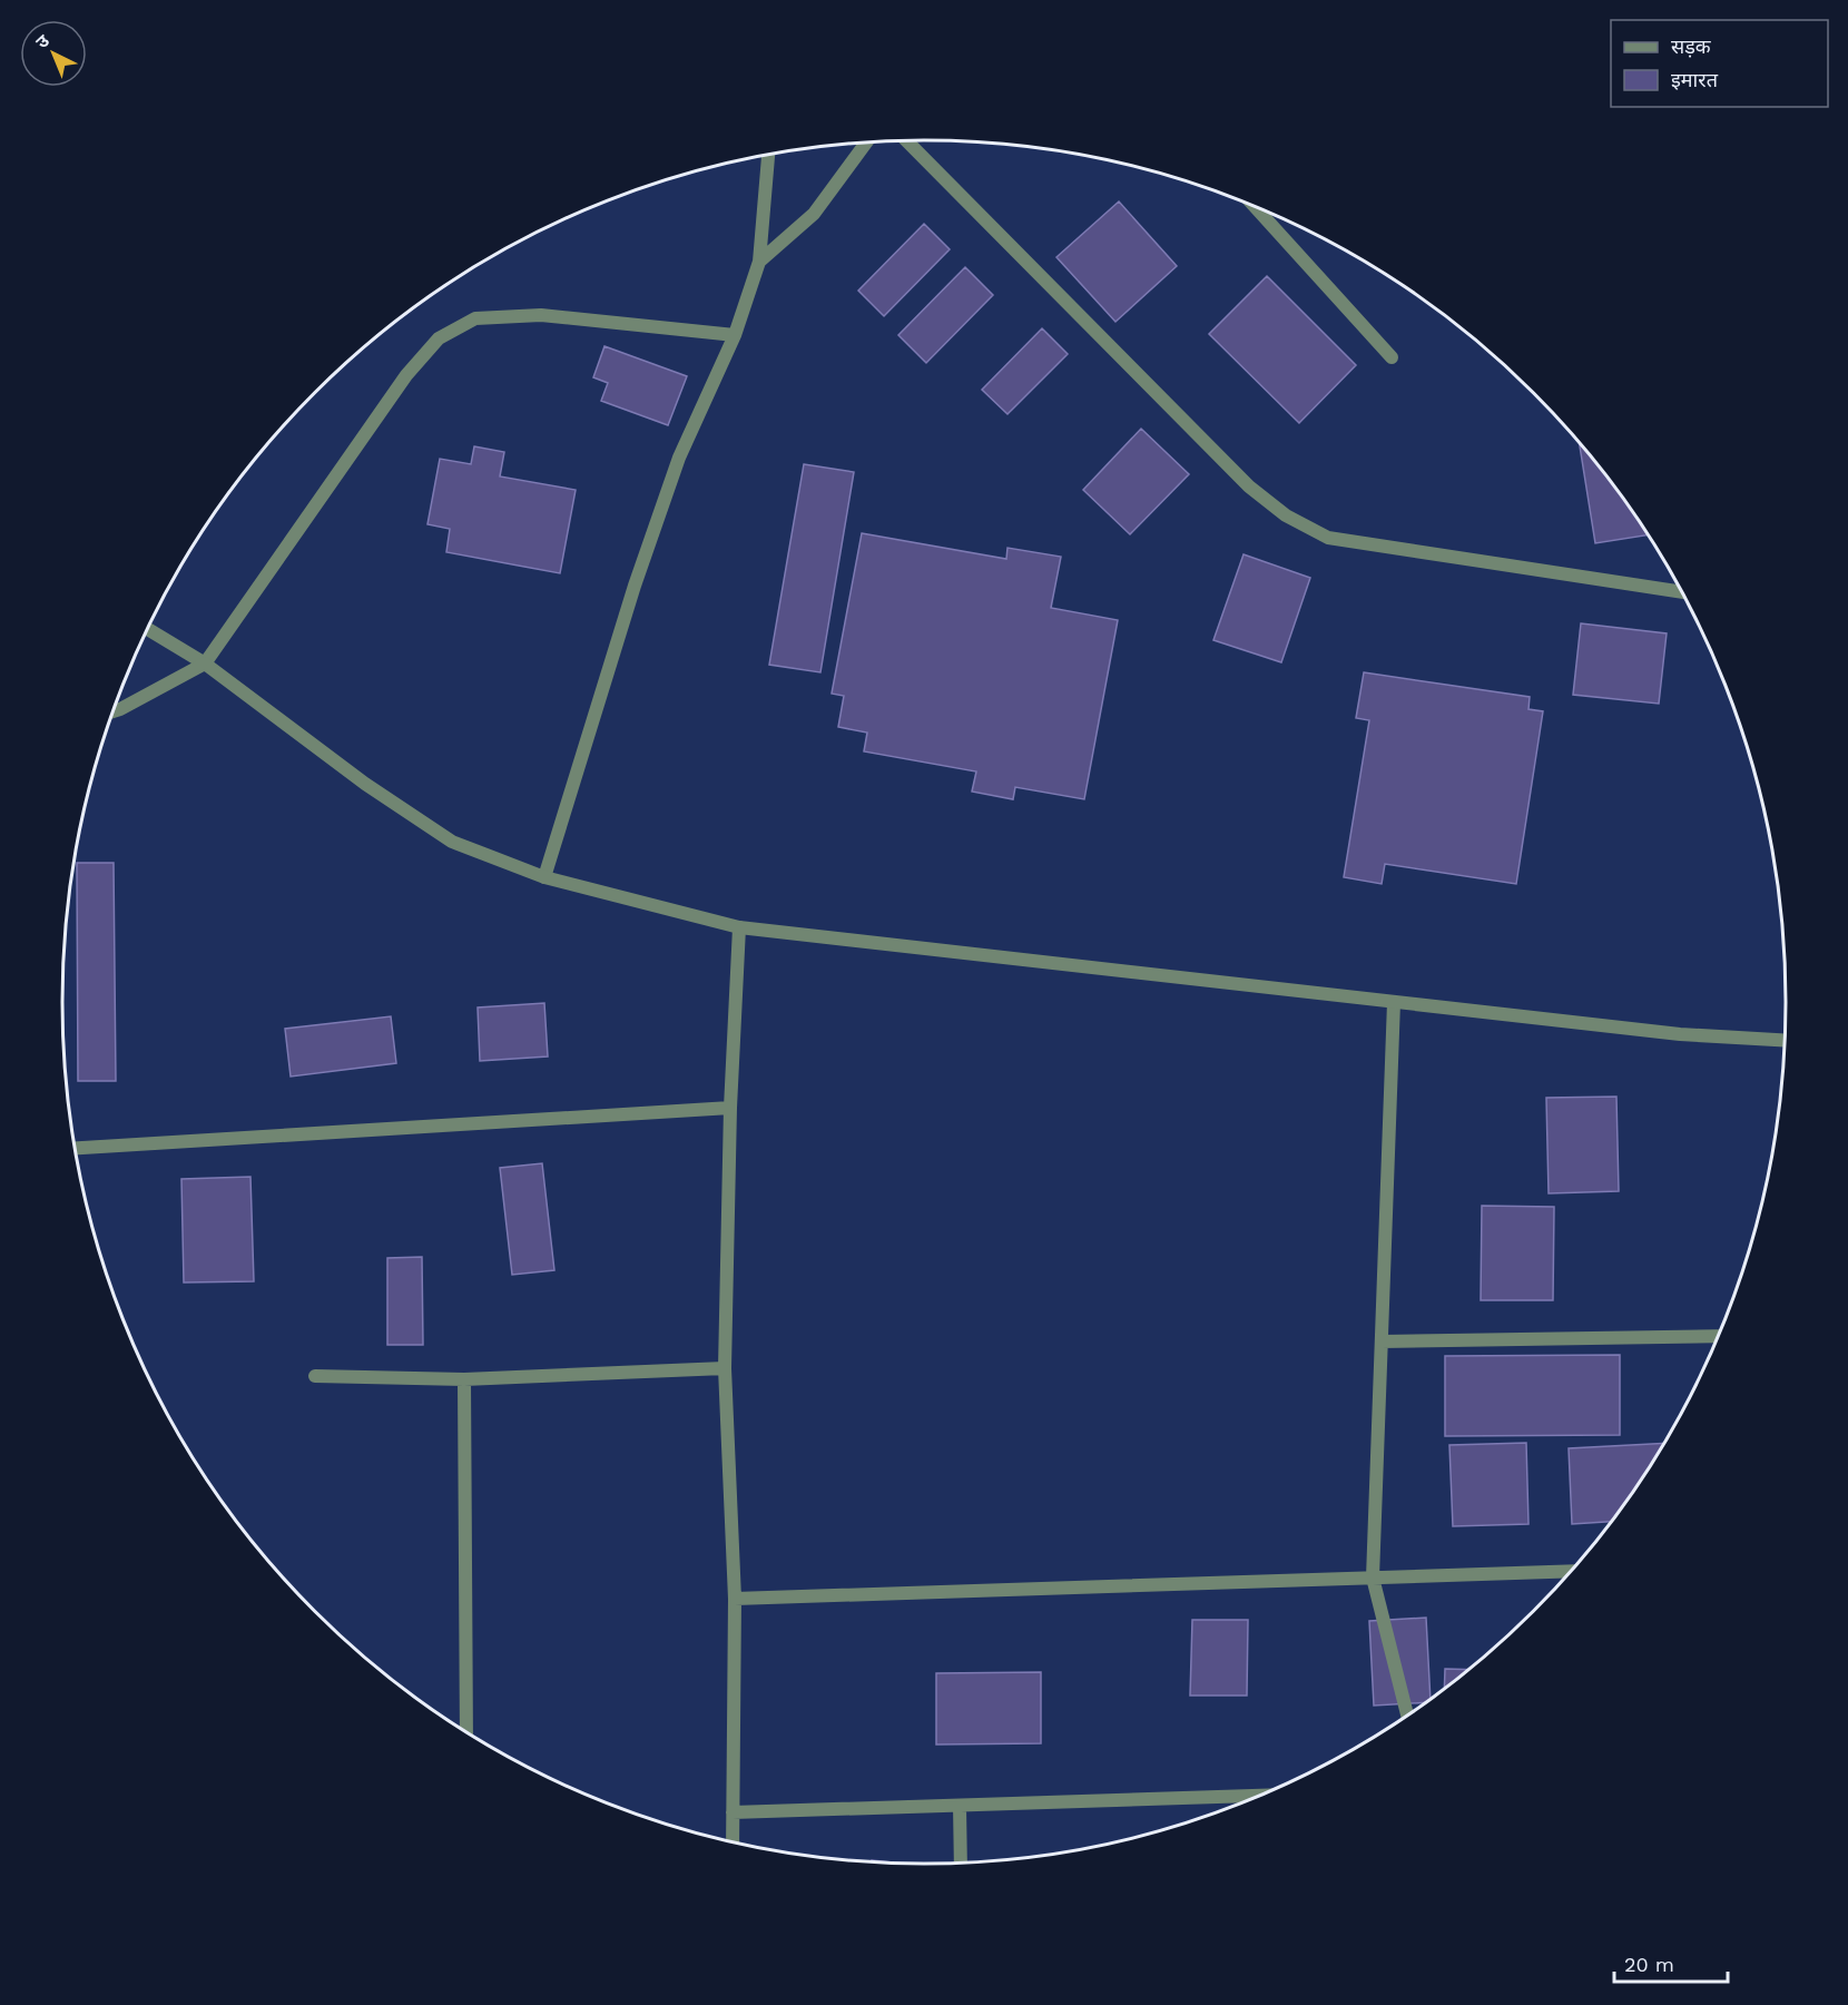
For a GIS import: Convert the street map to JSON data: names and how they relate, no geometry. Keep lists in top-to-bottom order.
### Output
{
  "legend": ["सड़क", "इमारत"],
  "scale_bar": "20 m",
  "north": "top left"
}
